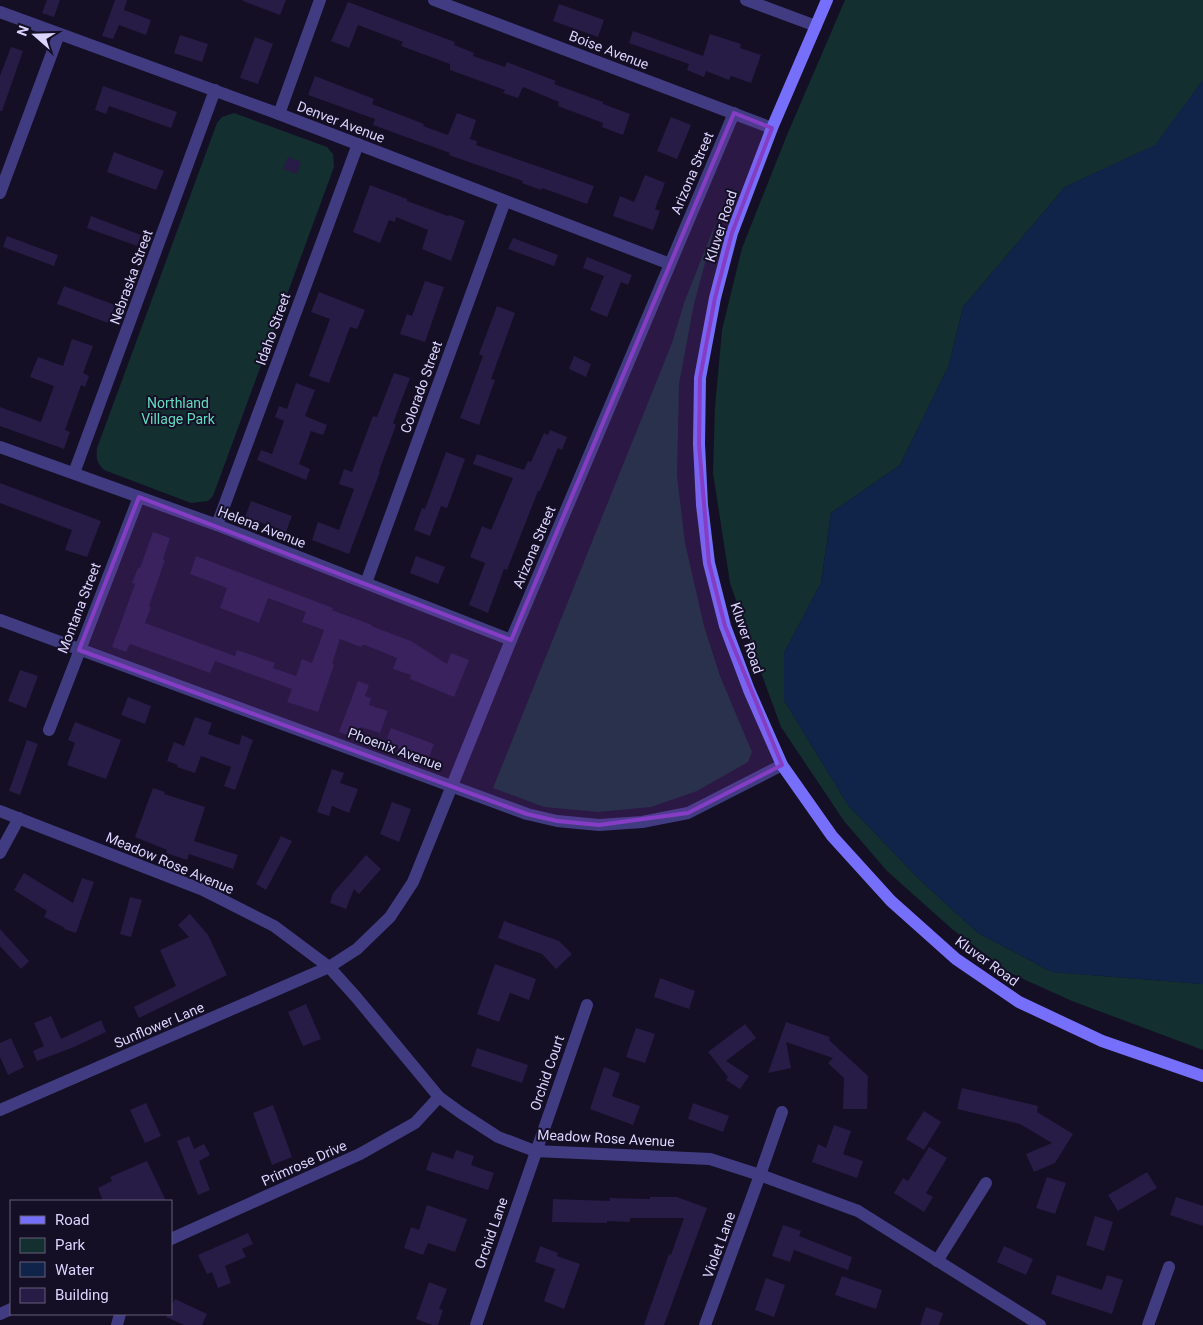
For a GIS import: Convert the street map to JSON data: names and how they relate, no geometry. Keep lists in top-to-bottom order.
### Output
{
  "streets": {
    "street": [
      "Boise Avenue",
      "Denver Avenue",
      "Arizona Street",
      "Kluver Road",
      "Nebraska Street",
      "Idaho Street",
      "Colorado Street",
      "Helena Avenue",
      "Montana Street",
      "Phoenix Avenue",
      "Meadow Rose Avenue",
      "Sunflower Lane",
      "Orchid Court",
      "Primrose Drive",
      "Orchid Lane",
      "Violet Lane"
    ]
  },
  "crossings": [
    ["Boise Avenue", "Arizona Street"],
    ["Boise Avenue", "Kluver Road"],
    ["Denver Avenue", "Arizona Street"],
    ["Denver Avenue", "Nebraska Street"],
    ["Denver Avenue", "Idaho Street"],
    ["Denver Avenue", "Colorado Street"],
    ["Arizona Street", "Helena Avenue"],
    ["Arizona Street", "Phoenix Avenue"],
    ["Arizona Street", "Meadow Rose Avenue"],
    ["Arizona Street", "Sunflower Lane"],
    ["Kluver Road", "Phoenix Avenue"],
    ["Nebraska Street", "Helena Avenue"],
    ["Idaho Street", "Helena Avenue"],
    ["Colorado Street", "Helena Avenue"],
    ["Helena Avenue", "Montana Street"],
    ["Montana Street", "Phoenix Avenue"],
    ["Meadow Rose Avenue", "Sunflower Lane"],
    ["Meadow Rose Avenue", "Orchid Court"],
    ["Meadow Rose Avenue", "Primrose Drive"],
    ["Meadow Rose Avenue", "Orchid Lane"],
    ["Meadow Rose Avenue", "Violet Lane"],
    ["Orchid Court", "Orchid Lane"]
  ],
  "parks": ["Northland Village Park"],
  "legend": [
    "Road",
    "Park",
    "Water",
    "Building"
  ],
  "north": "left"
}
